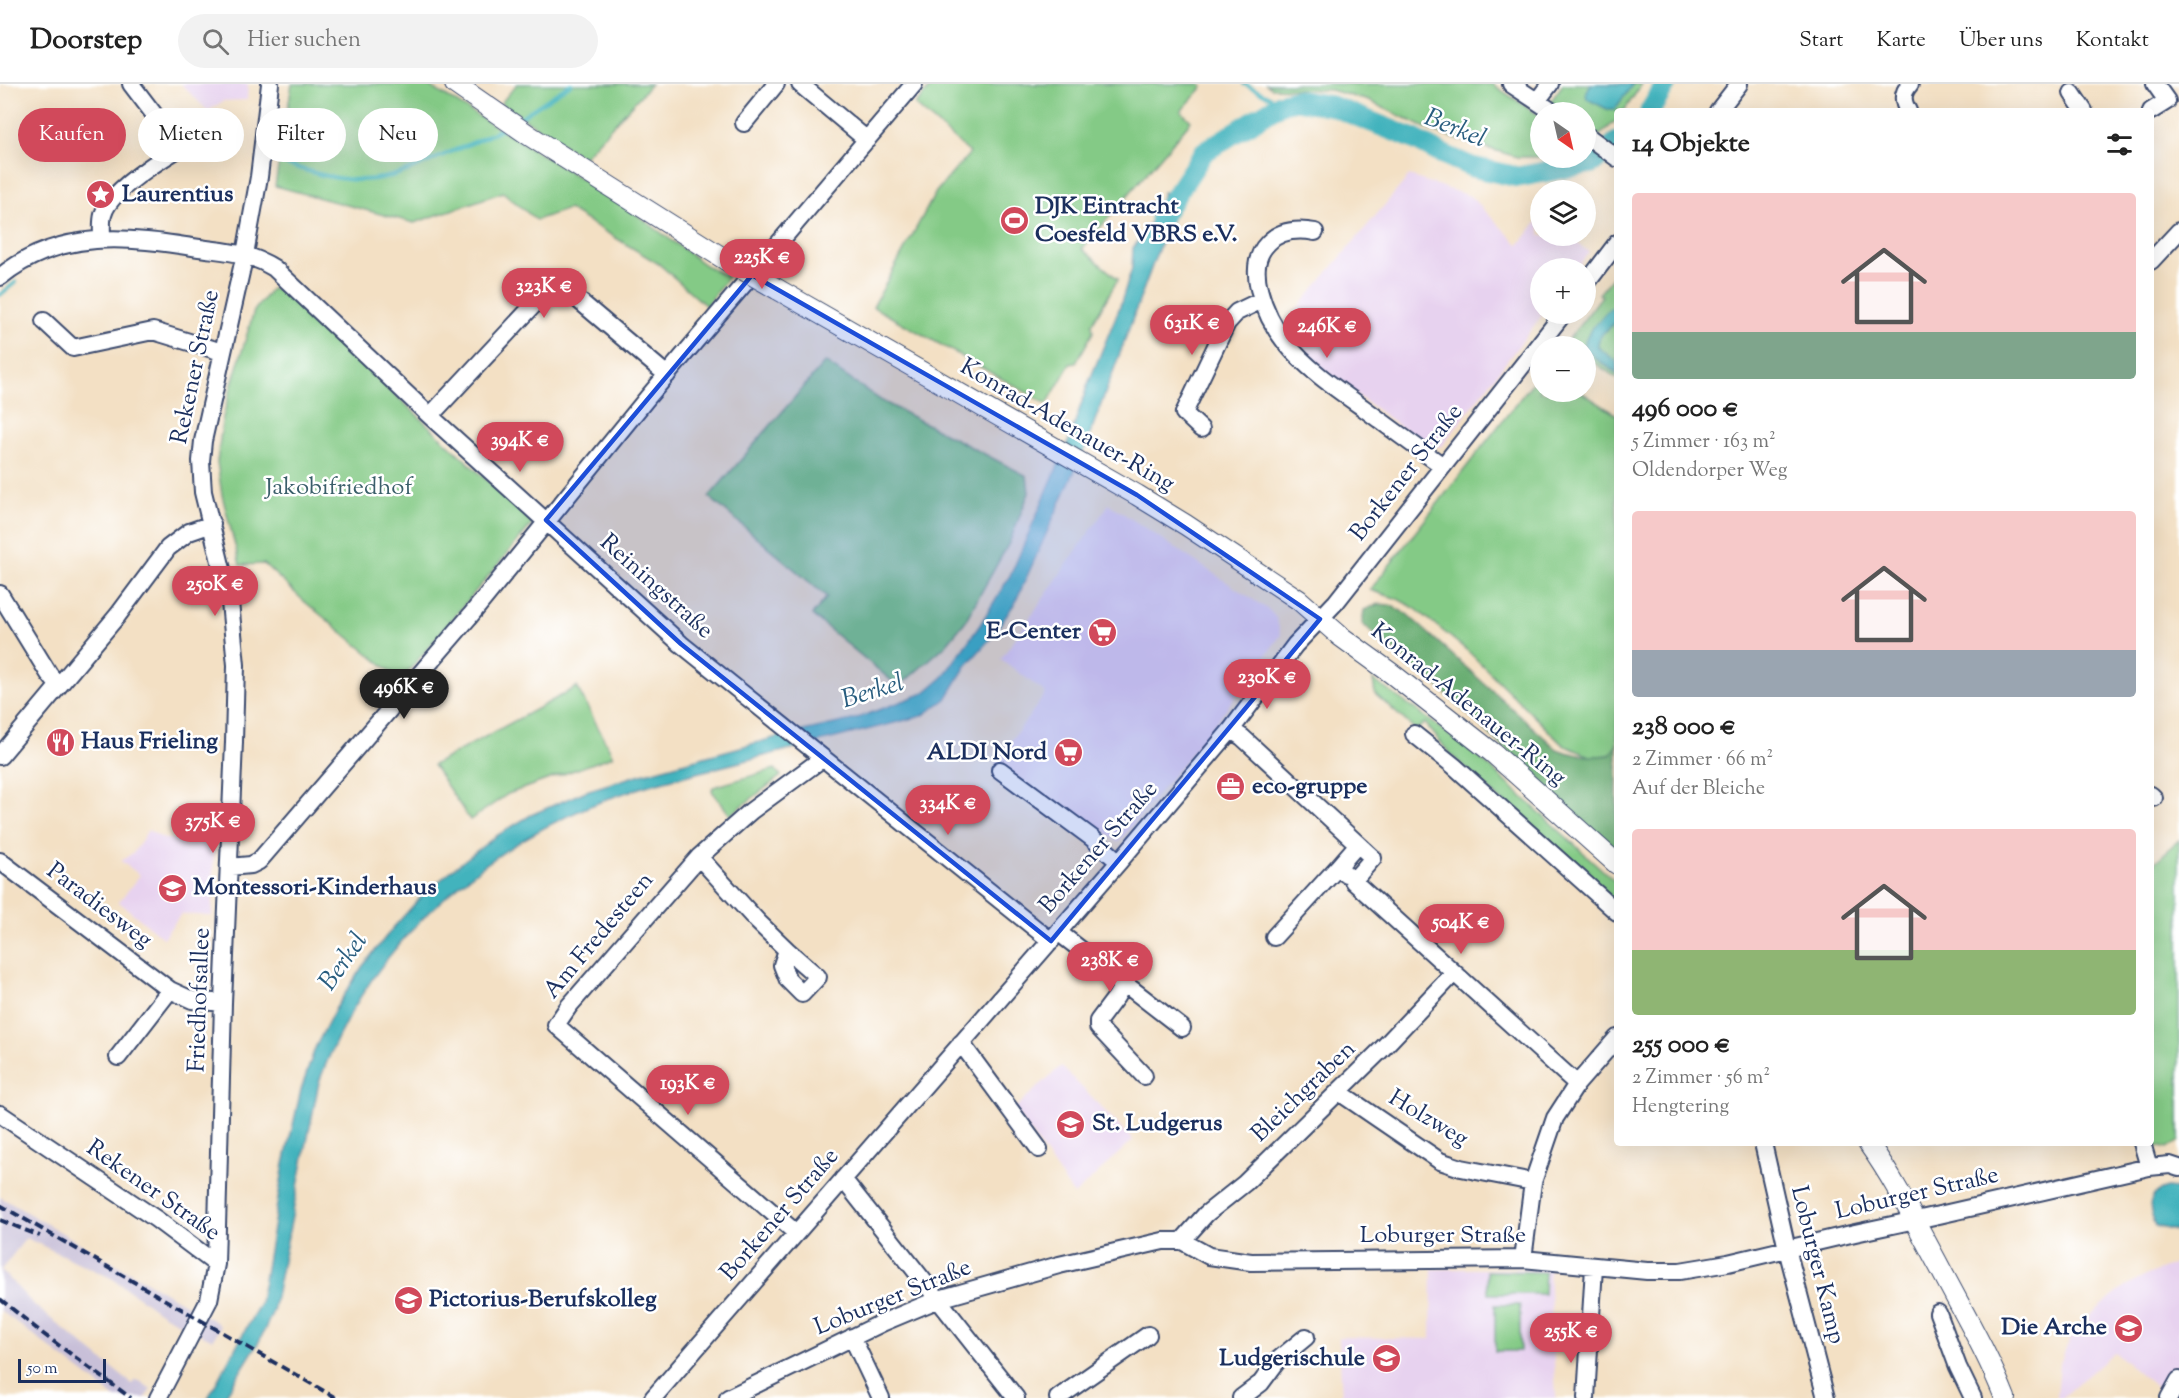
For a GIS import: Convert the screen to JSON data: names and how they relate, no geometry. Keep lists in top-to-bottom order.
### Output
{
  "streets": {
    "main road": ["Konrad-Adenauer-Ring"],
    "street": [
      "Rekener Straße",
      "Borkener Straße",
      "Reiningstraße",
      "Paradiesweg",
      "Am Fredesteen",
      "Friedhofsallee",
      "Bleichgraben",
      "Holzweg",
      "Loburger Straße",
      "Loburger Kamp"
    ]
  },
  "crossings": [
    ["Rekener Straße", "Reiningstraße"],
    ["Rekener Straße", "Friedhofsallee"],
    ["Konrad-Adenauer-Ring", "Borkener Straße"],
    ["Borkener Straße", "Reiningstraße"],
    ["Borkener Straße", "Am Fredesteen"],
    ["Reiningstraße", "Am Fredesteen"],
    ["Paradiesweg", "Friedhofsallee"],
    ["Bleichgraben", "Holzweg"],
    ["Bleichgraben", "Loburger Straße"],
    ["Loburger Straße", "Loburger Kamp"]
  ],
  "water": ["Berkel"],
  "parks": ["Jakobifriedhof"],
  "places": {
    "place": ["Laurentius"],
    "sports": ["DJK Eintracht Coesfeld VBRS e.V."],
    "supermarket": ["E-Center", "ALDI Nord"],
    "restaurant": ["Haus Frieling"],
    "office": ["eco-gruppe"],
    "school or university": [
      "Montessori-Kinderhaus",
      "St. Ludgerus",
      "Pictorius-Berufskolleg",
      "Die Arche",
      "Ludgerischule"
    ]
  },
  "scale_bar": "50 m",
  "north": "bottom right",
  "page": {
    "header": "Doorstep",
    "search": "Hier suchen",
    "nav": [
      "Start",
      "Karte",
      "Über uns",
      "Kontakt"
    ],
    "map_buttons": ["+", "−"],
    "chip": [
      "Kaufen",
      "Mieten",
      "Filter",
      "Neu"
    ],
    "heading": "14 Objekte",
    "list": [
      {
        "name": "496 000 €",
        "note": "5 Zimmer · 163 m² · Oldendorper Weg"
      },
      {
        "name": "238 000 €",
        "note": "2 Zimmer · 66 m² · Auf der Bleiche"
      },
      {
        "name": "255 000 €",
        "note": "2 Zimmer · 56 m² · Hengtering"
      }
    ],
    "price": [
      "225K €",
      "323K €",
      "631K €",
      "246K €",
      "394K €",
      "250K €",
      "230K €",
      "496K €",
      "334K €",
      "375K €",
      "504K €",
      "238K €",
      "193K €",
      "255K €"
    ],
    "scale": "50 m"
  }
}
